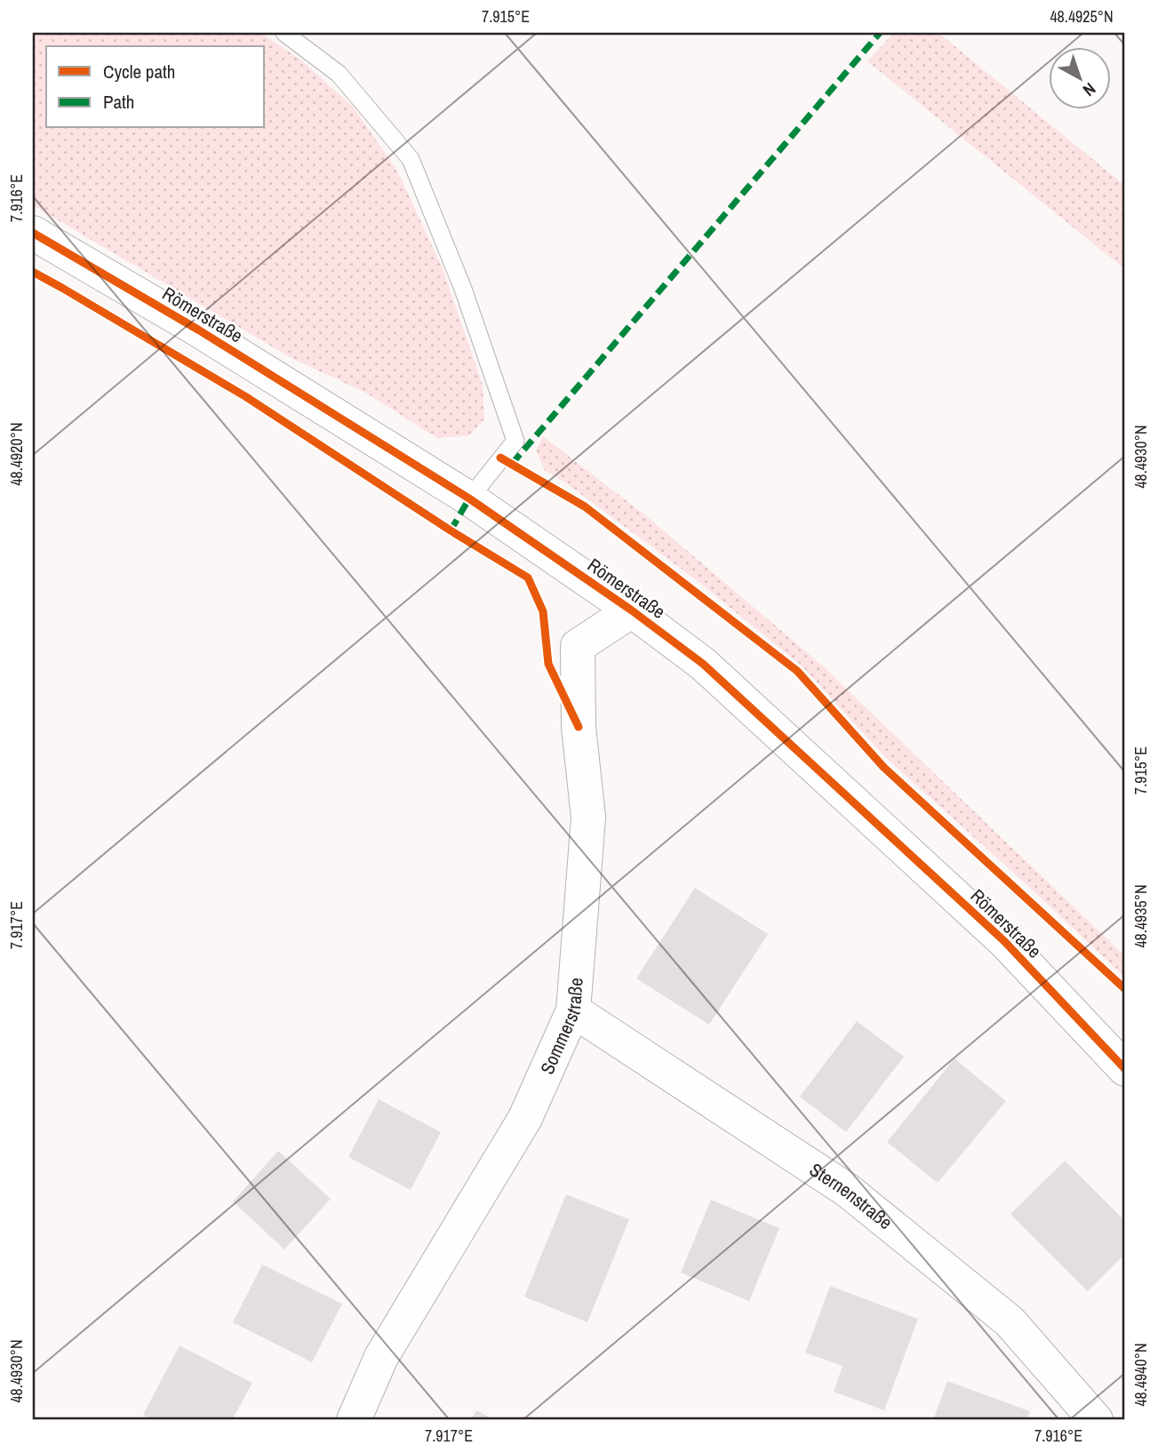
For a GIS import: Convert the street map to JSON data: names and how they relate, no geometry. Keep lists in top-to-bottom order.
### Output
{
  "streets": {
    "street": ["Römerstraße", "Sommerstraße", "Sternenstraße"]
  },
  "crossings": [
    ["Römerstraße", "Sommerstraße"],
    ["Sommerstraße", "Sternenstraße"]
  ],
  "legend": ["Cycle path", "Path"],
  "north": "bottom right",
  "coordinates": [
    "7.915°E",
    "48.4925°N",
    "7.916°E",
    "48.4920°N",
    "48.4930°N",
    "48.4935°N",
    "7.917°E",
    "48.4940°N"
  ]
}
